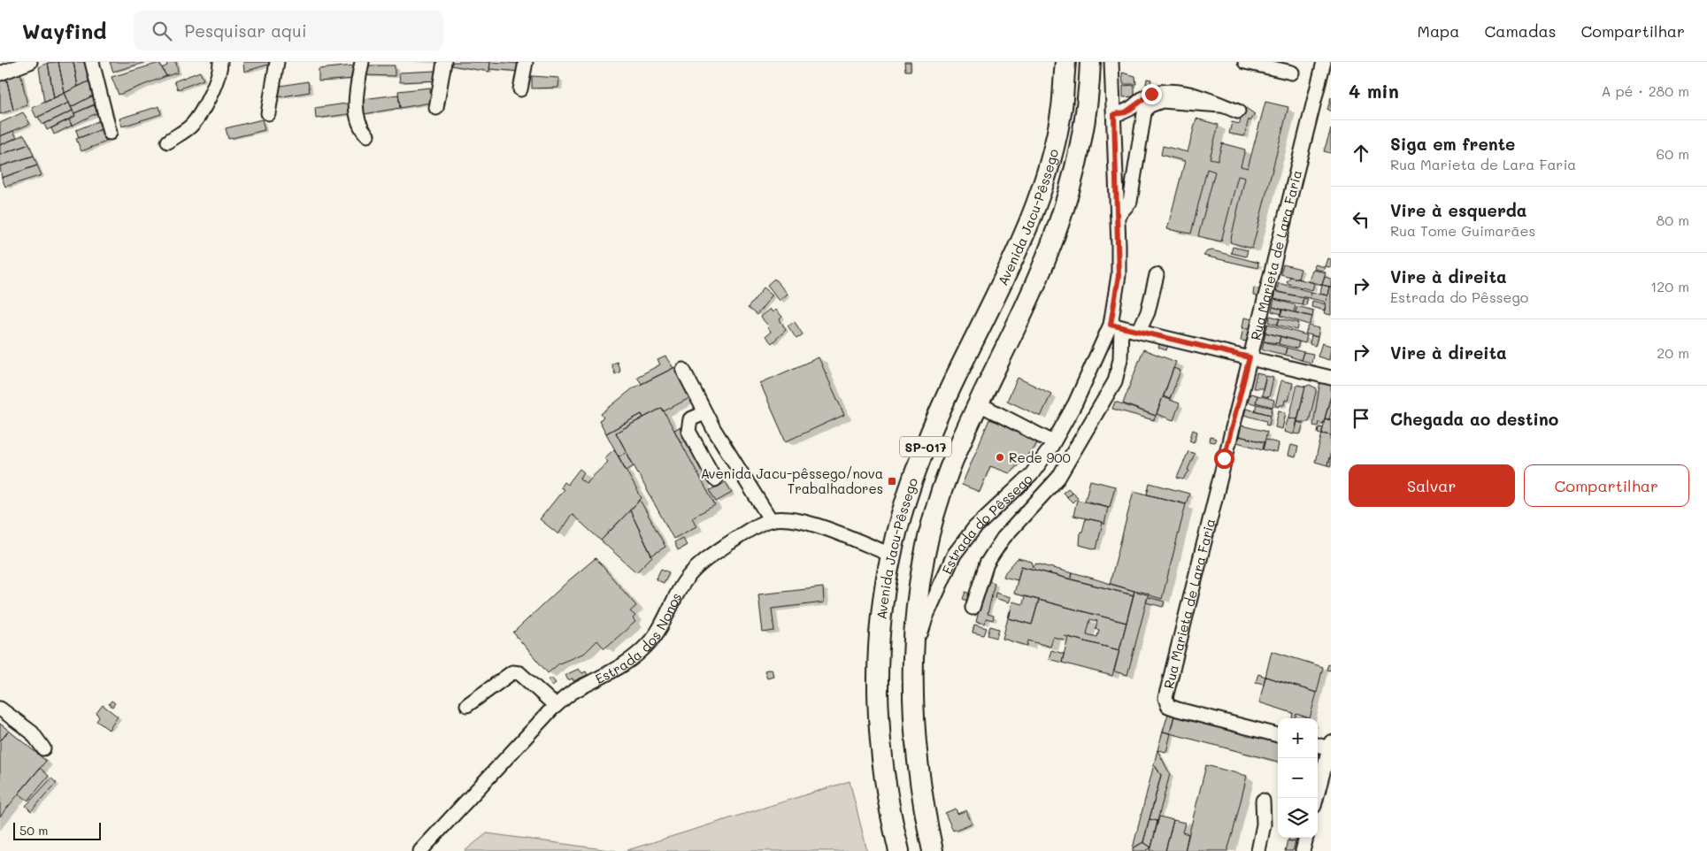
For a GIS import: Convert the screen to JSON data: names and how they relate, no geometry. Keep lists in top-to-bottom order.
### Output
{
  "streets": {
    "highway": ["Avenida Jacu-Pêssego", "SP-017"],
    "street": ["Rua Marieta de Lara Faria", "Estrada do Pêssego", "Estrada dos Nonos"]
  },
  "crossings": [
    ["Avenida Jacu-Pêssego", "Estrada do Pêssego"],
    ["Avenida Jacu-Pêssego", "Estrada dos Nonos"]
  ],
  "places": {
    "other": ["Rede 900"],
    "transit": ["Avenida Jacu-pêssego/nova Trabalhadores"]
  },
  "scale_bar": "50 m",
  "page": {
    "header": "Wayfind",
    "search": "Pesquisar aqui",
    "nav": ["Mapa", "Camadas", "Compartilhar"],
    "heading": ["4 min", "A pé · 280 m"],
    "list": [
      ["Siga em frente", "Rua Marieta de Lara Faria", "60 m"],
      ["Vire à esquerda", "Rua Tome Guimarães", "80 m"],
      ["Vire à direita", "Estrada do Pêssego", "120 m"],
      ["Vire à direita", "20 m"],
      "Chegada ao destino"
    ],
    "buttons": ["Salvar", "Compartilhar"],
    "map_buttons": ["+", "−"],
    "scale": "50 m"
  }
}
